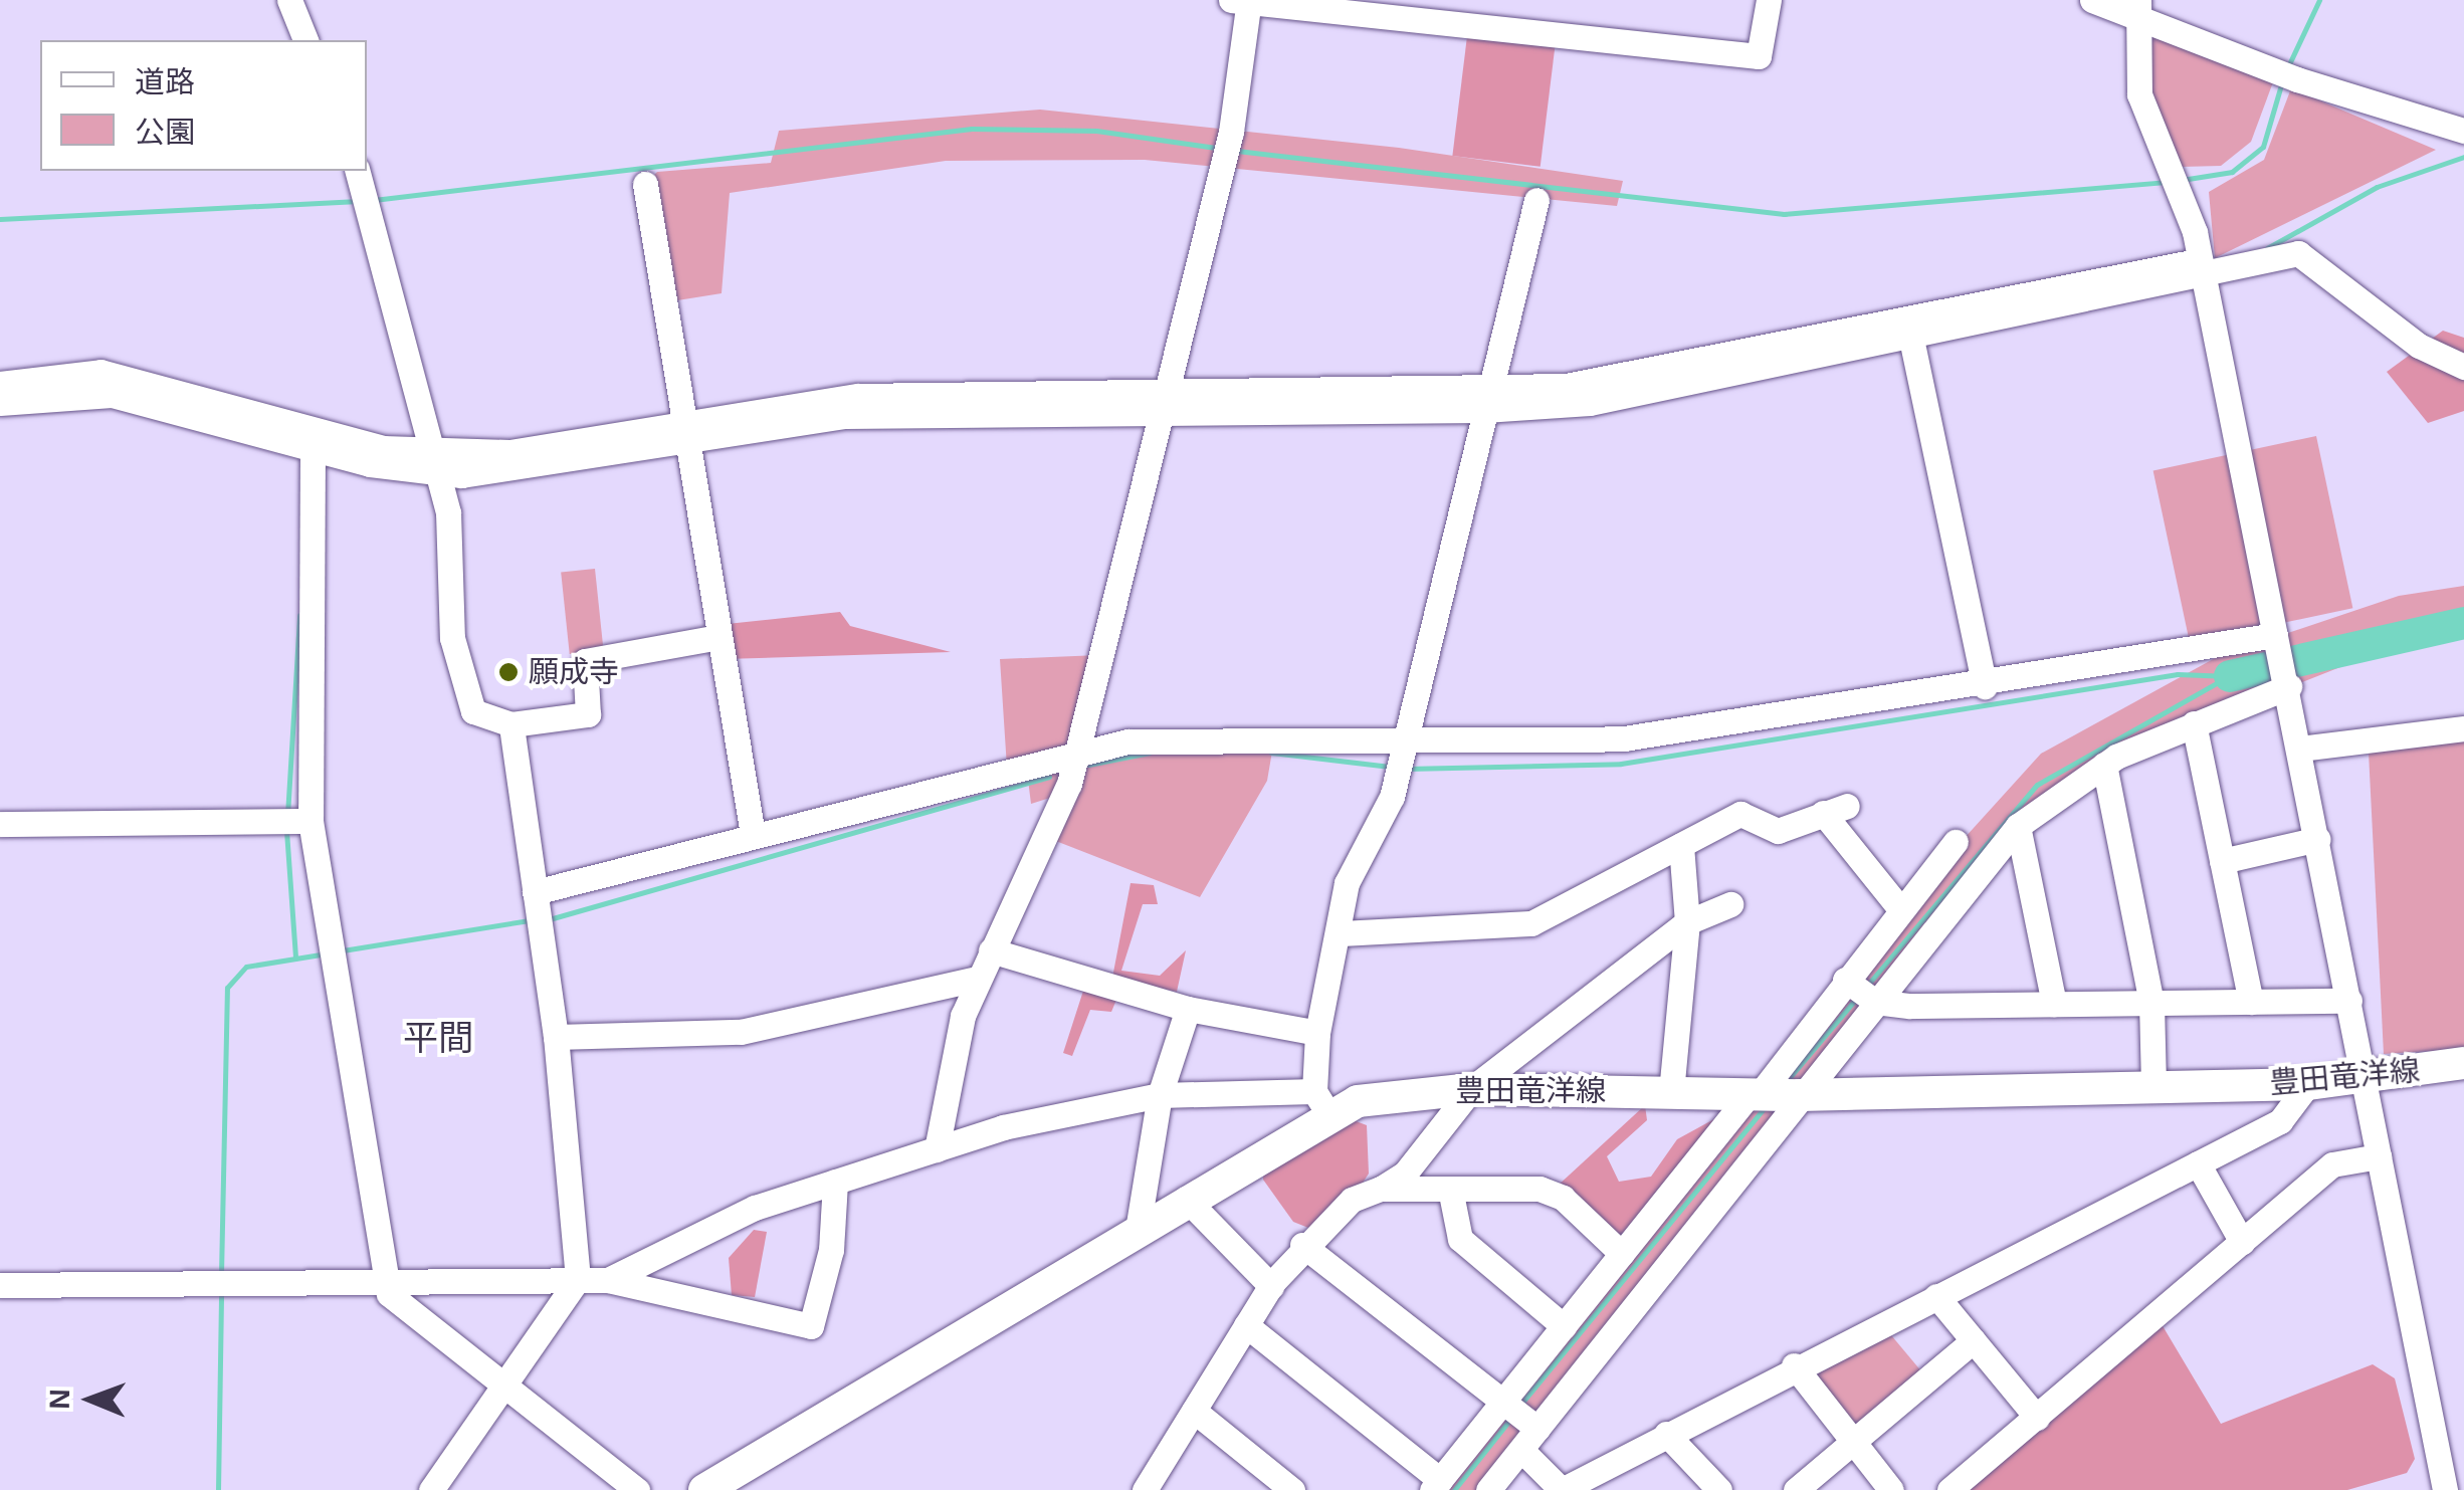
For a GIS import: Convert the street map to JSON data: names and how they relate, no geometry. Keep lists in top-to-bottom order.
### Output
{
  "streets": {
    "main road": ["豊田竜洋線"]
  },
  "districts": ["平間"],
  "places": ["願成寺"],
  "legend": ["道路", "公園"],
  "north": "left"
}
